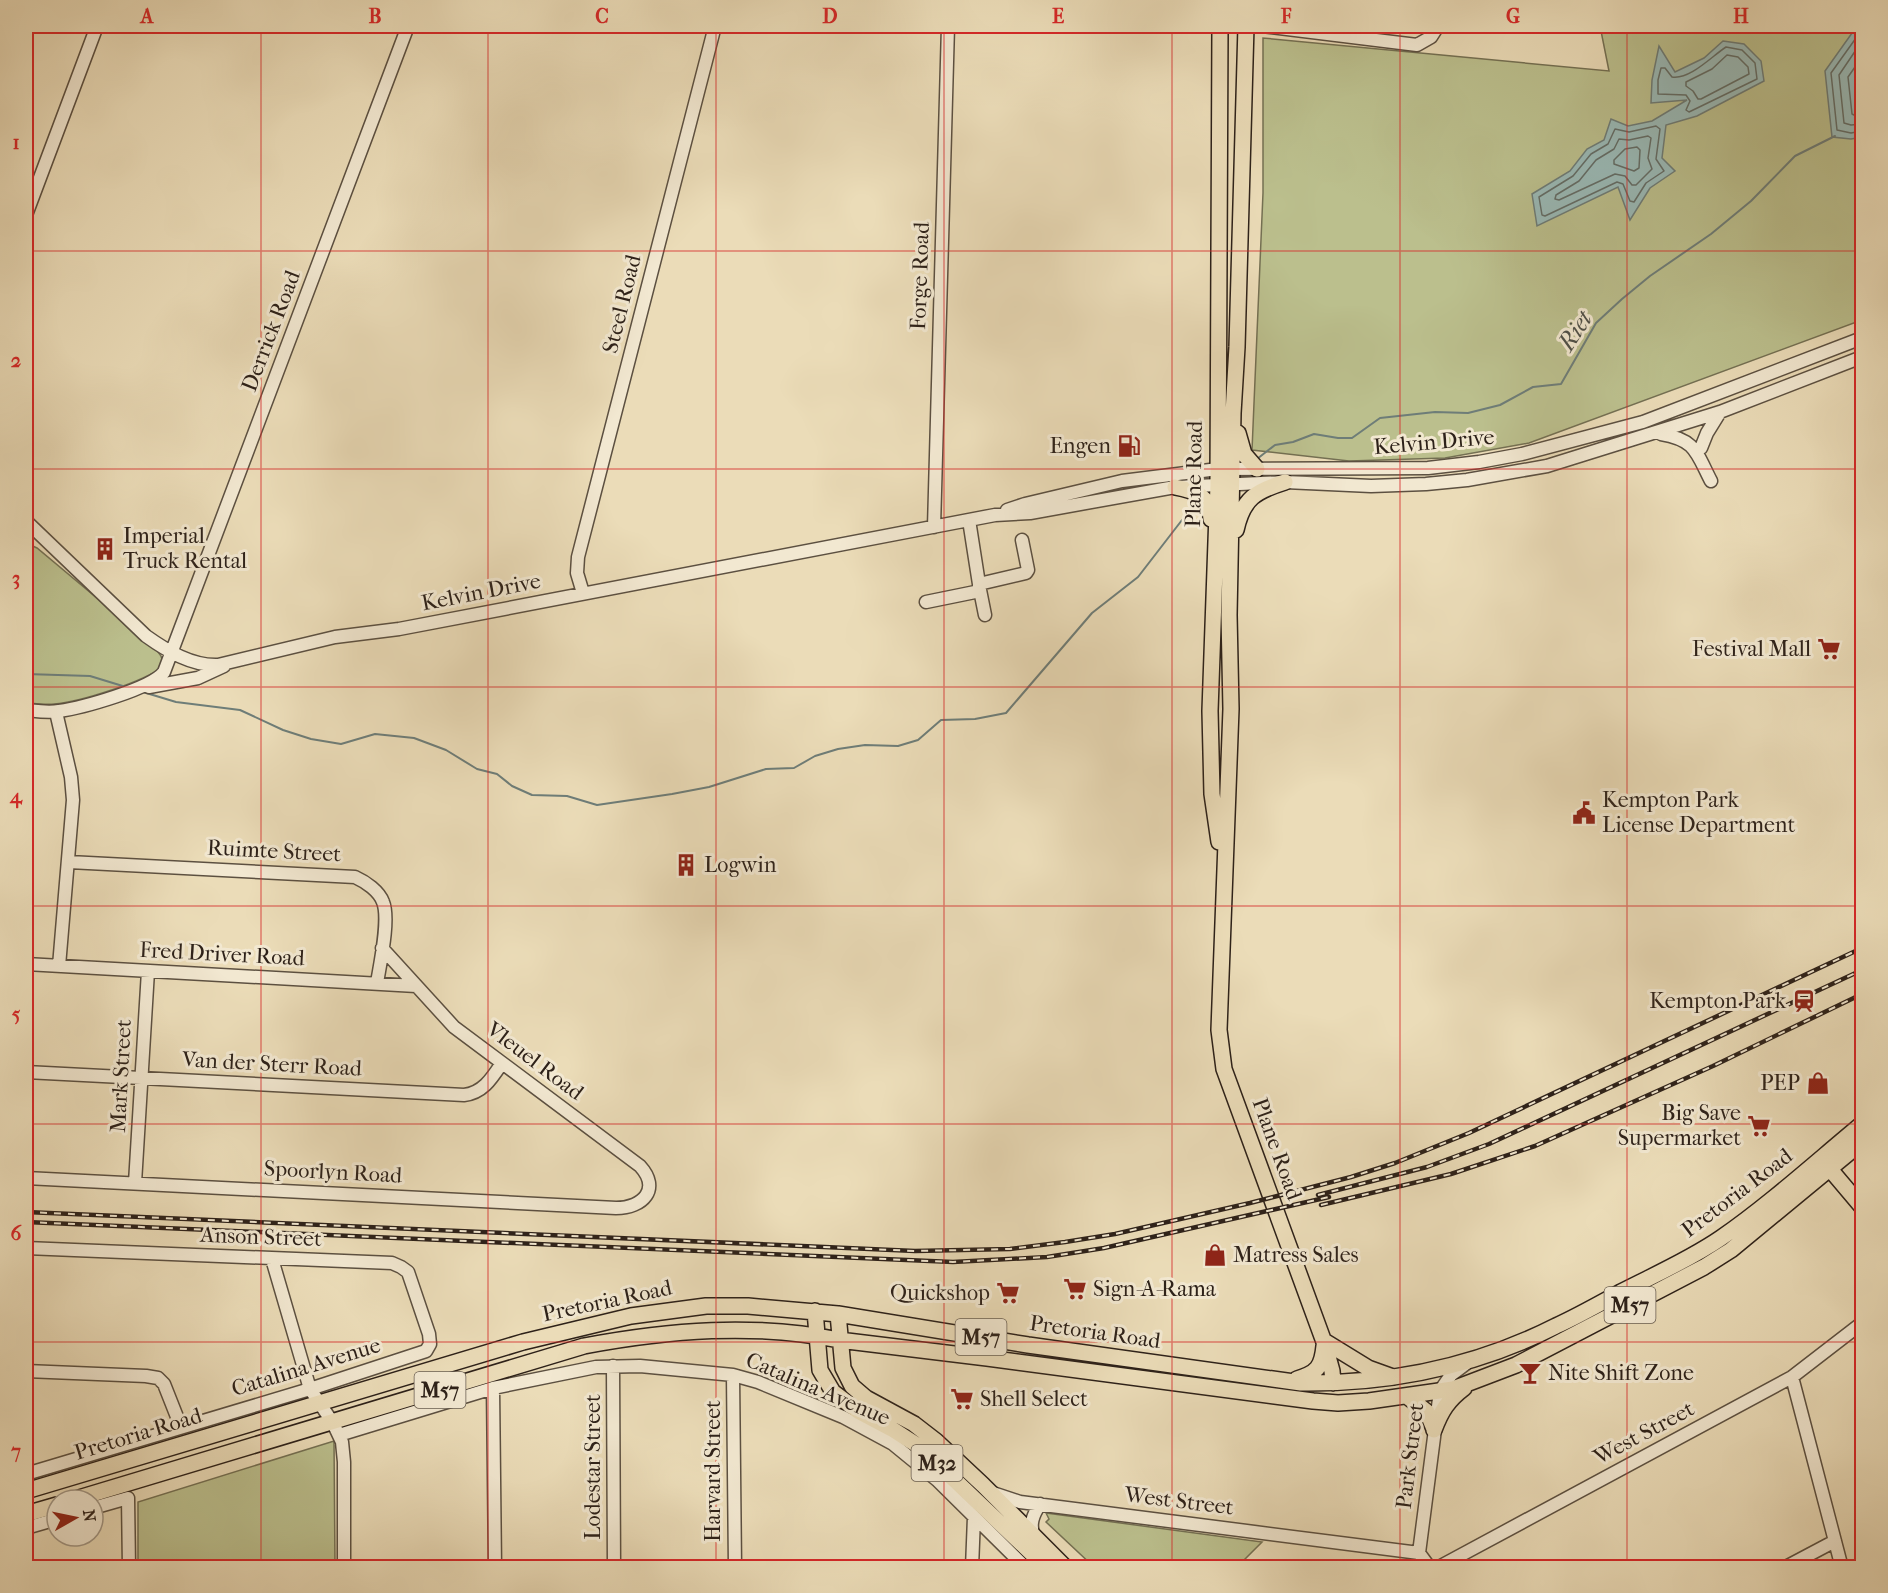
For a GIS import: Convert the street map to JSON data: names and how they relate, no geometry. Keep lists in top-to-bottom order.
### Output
{
  "streets": {
    "main road": [
      "Plane Road",
      "Pretoria Road",
      "M57",
      "M32"
    ],
    "street": [
      "Forge Road",
      "Steel Road",
      "Derrick Road",
      "Kelvin Drive",
      "Ruimte Street",
      "Fred Driver Road",
      "Vleuel Road",
      "Van der Sterr Road",
      "Mark Street",
      "Spoorlyn Road",
      "Anson Street",
      "Catalina Avenue",
      "West Street",
      "Park Street",
      "Lodestar Street",
      "Harvard Street"
    ]
  },
  "crossings": [
    ["Forge Road", "Kelvin Drive"],
    ["Steel Road", "Kelvin Drive"],
    ["Derrick Road", "Kelvin Drive"],
    ["Kelvin Drive", "Plane Road"],
    ["Plane Road", "Pretoria Road"],
    ["Ruimte Street", "Fred Driver Road"],
    ["Ruimte Street", "Vleuel Road"],
    ["Fred Driver Road", "Vleuel Road"],
    ["Fred Driver Road", "Mark Street"],
    ["Vleuel Road", "Van der Sterr Road"],
    ["Vleuel Road", "Spoorlyn Road"],
    ["Van der Sterr Road", "Mark Street"],
    ["Mark Street", "Spoorlyn Road"],
    ["Pretoria Road", "Catalina Avenue"],
    ["Pretoria Road", "Park Street"],
    ["Pretoria Road", "M32"],
    ["Anson Street", "Catalina Avenue"],
    ["Catalina Avenue", "Lodestar Street"],
    ["Catalina Avenue", "Harvard Street"],
    ["West Street", "Park Street"],
    ["West Street", "M32"]
  ],
  "water": ["Riet"],
  "places": {
    "fuel station": ["Engen"],
    "building": ["Imperial Truck Rental", "Logwin"],
    "supermarket": [
      "Festival Mall",
      "Big Save Supermarket",
      "Sign-A-Rama",
      "Quickshop",
      "Shell Select"
    ],
    "public building": ["Kempton Park License Department"],
    "station": ["Kempton Park"],
    "shop": ["PEP", "Matress Sales"],
    "bar": ["Nite Shift Zone"]
  },
  "north": "right",
  "grid": {
    "columns": [
      "A",
      "B",
      "C",
      "D",
      "E",
      "F",
      "G",
      "H"
    ],
    "rows": [
      "1",
      "2",
      "3",
      "4",
      "5",
      "6",
      "7"
    ]
  }
}
